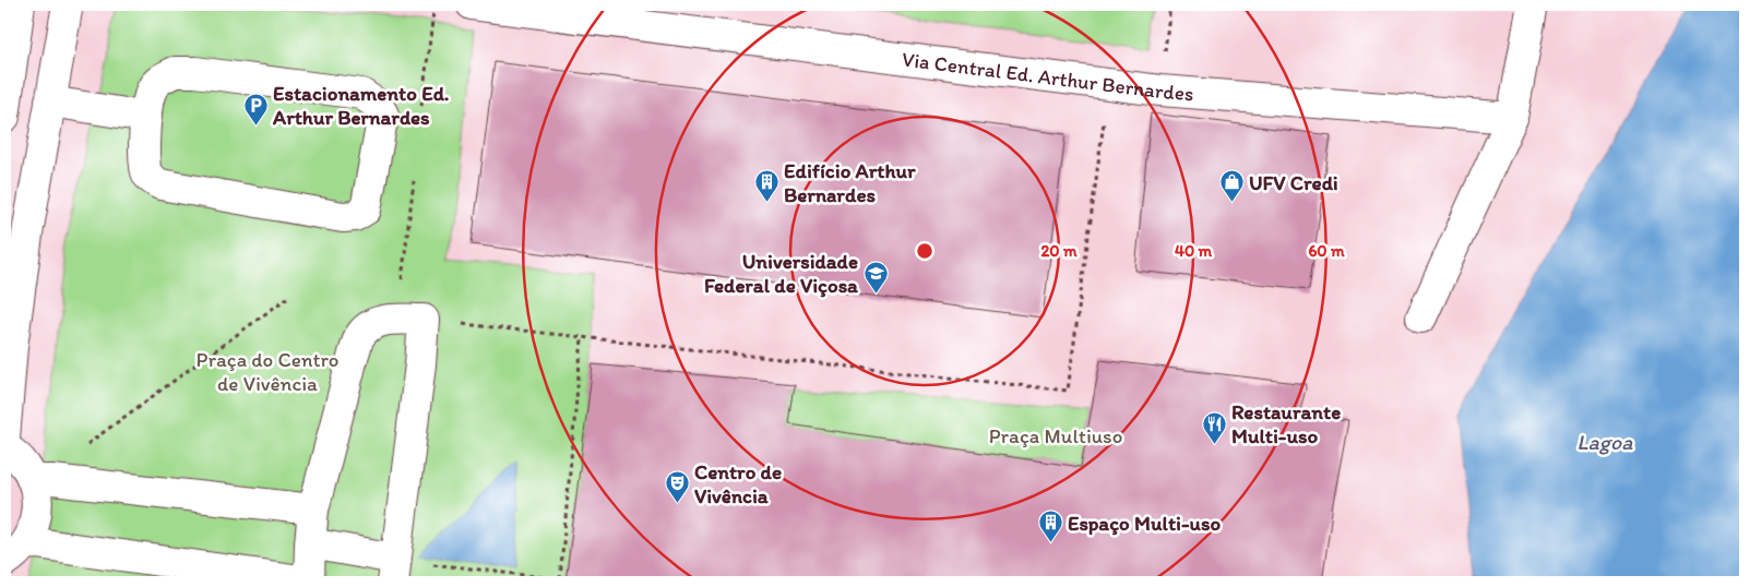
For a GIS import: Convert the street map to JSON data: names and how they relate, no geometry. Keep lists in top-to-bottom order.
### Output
{
  "streets": {
    "main road": ["Via Central Ed. Arthur Bernardes"]
  },
  "water": ["Lagoa"],
  "parks": ["Praça do Centro de Vivência", "Praça Multiuso"],
  "places": {
    "parking": ["Estacionamento Ed. Arthur Bernardes"],
    "building": ["Edifício Arthur Bernardes", "Espaço Multi-uso"],
    "shop": ["UFV Credi"],
    "school or university": ["Universidade Federal de Viçosa"],
    "restaurant": ["Restaurante Multi-uso"],
    "theatre": ["Centro de Vivência"]
  },
  "rings": ["20 m", "40 m", "60 m"]
}
